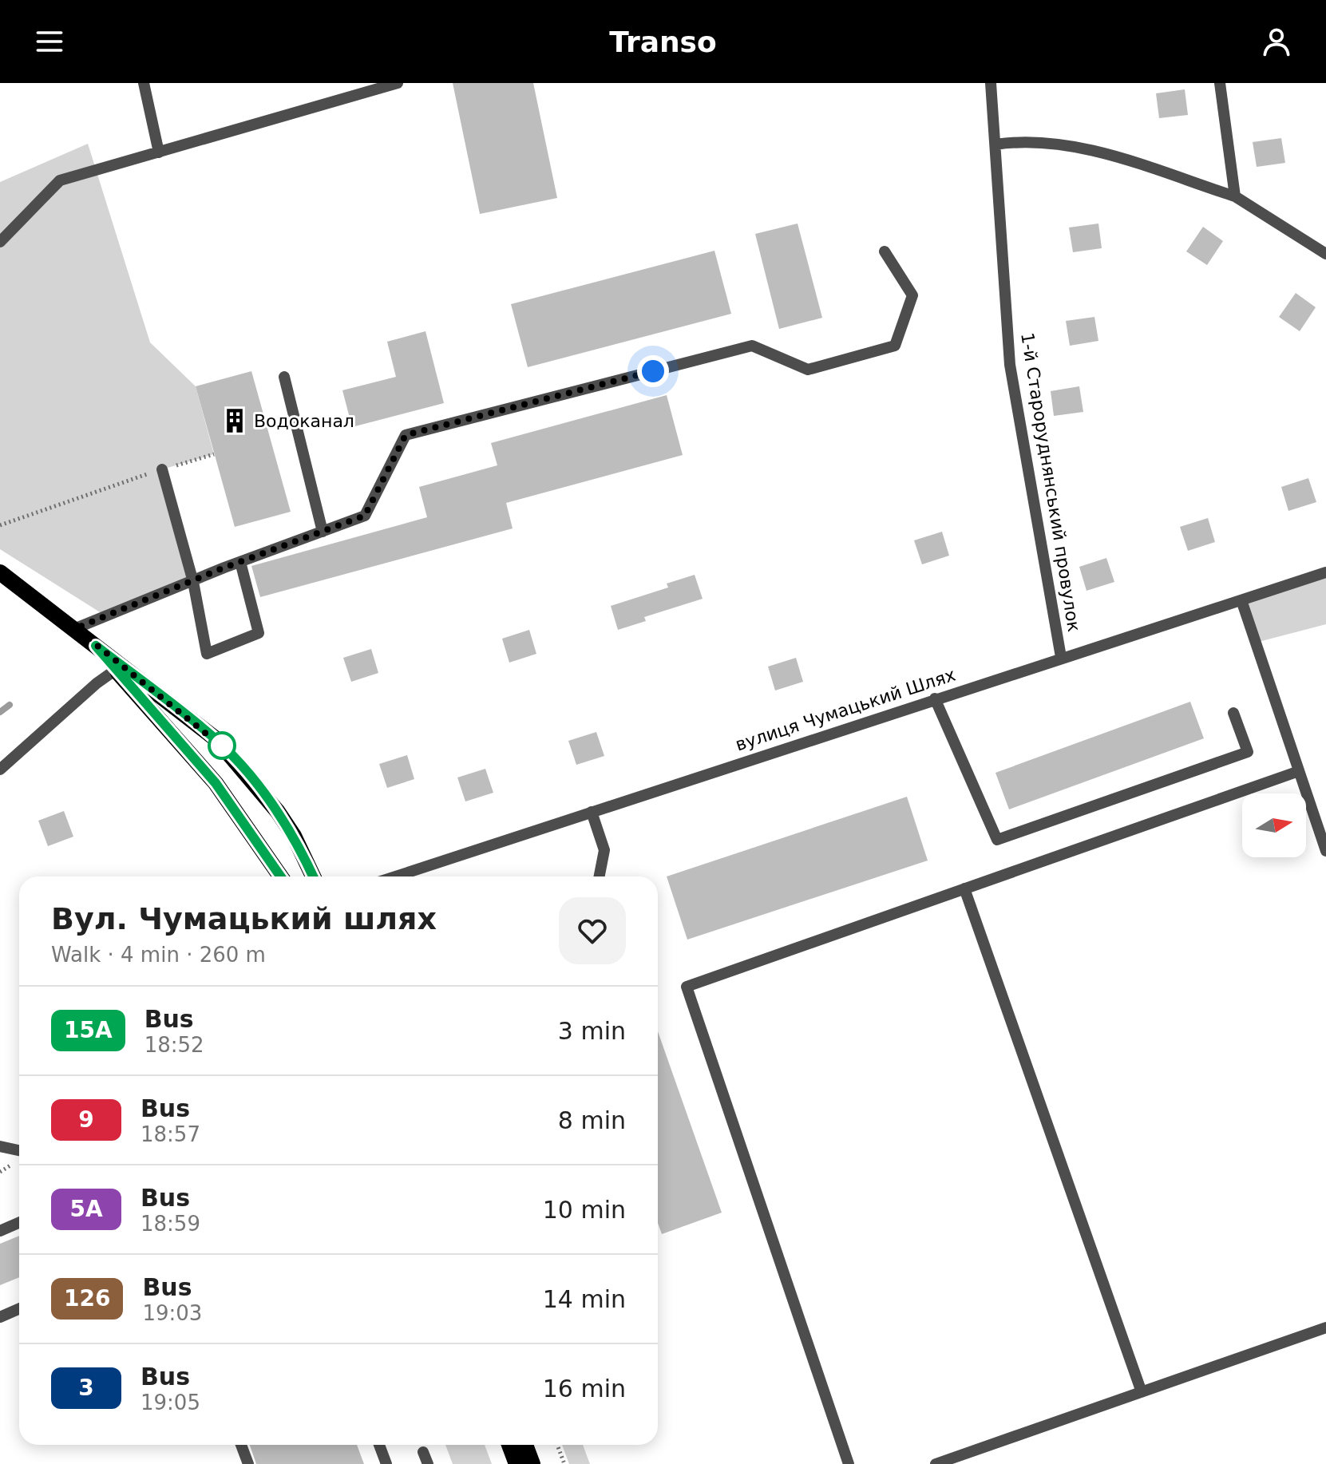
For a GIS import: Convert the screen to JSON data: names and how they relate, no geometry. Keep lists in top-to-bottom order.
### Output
{
  "streets": {
    "street": ["1-й Староруднянський провулок", "вулиця Чумацький Шлях"]
  },
  "crossings": [
    ["1-й Староруднянський провулок", "вулиця Чумацький Шлях"]
  ],
  "places": {
    "building": ["Водоканал"]
  },
  "lines": ["bus line 15A"],
  "north": "right",
  "page": {
    "header": "Transo",
    "heading": ["Вул. Чумацький шлях", "Walk · 4 min · 260 m"],
    "list": [
      {
        "mark": "15A",
        "name": "Bus",
        "note": "18:52",
        "value": "3 min"
      },
      {
        "mark": "9",
        "name": "Bus",
        "note": "18:57",
        "value": "8 min"
      },
      {
        "mark": "5А",
        "name": "Bus",
        "note": "18:59",
        "value": "10 min"
      },
      {
        "mark": "126",
        "name": "Bus",
        "note": "19:03",
        "value": "14 min"
      },
      {
        "mark": "3",
        "name": "Bus",
        "note": "19:05",
        "value": "16 min"
      }
    ]
  }
}
